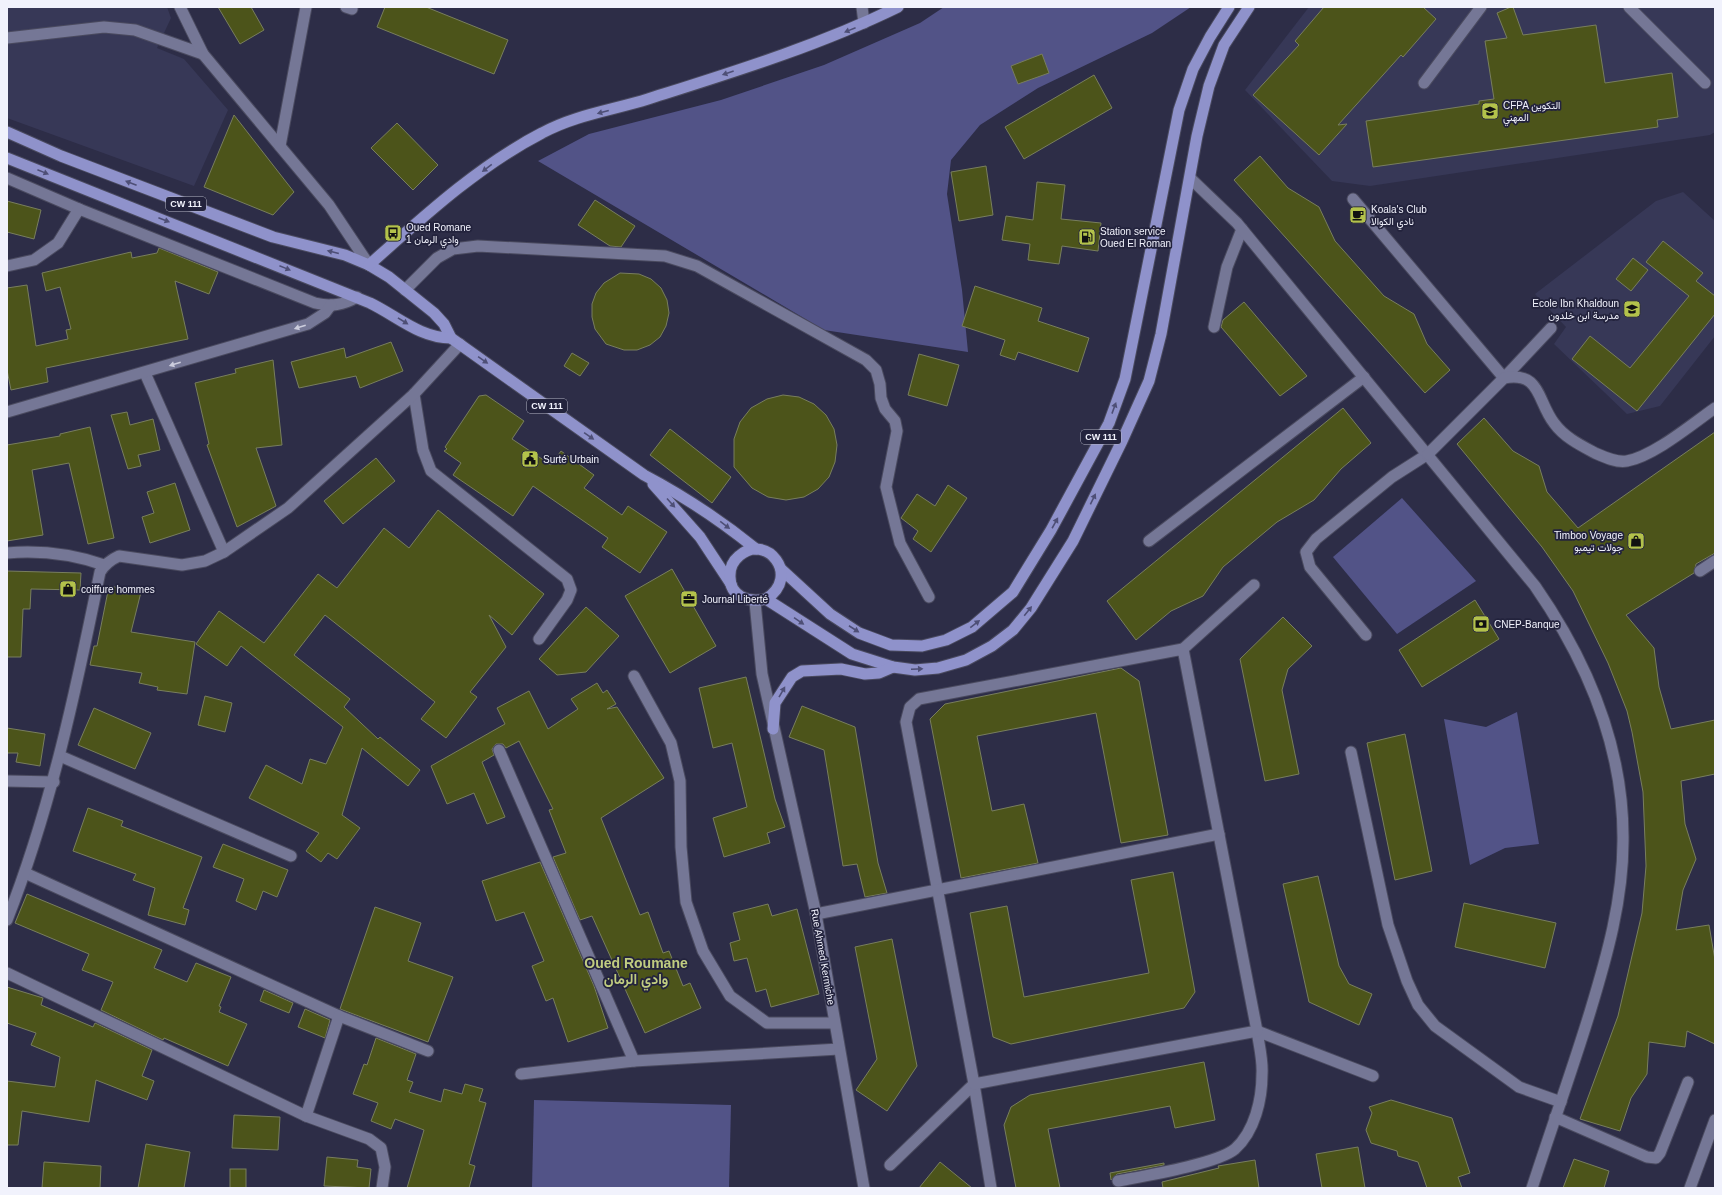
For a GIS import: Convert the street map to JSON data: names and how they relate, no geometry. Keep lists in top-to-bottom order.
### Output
{
  "streets": {
    "main road": ["CW 111"],
    "street": ["Rue Ahmed Kermiche"]
  },
  "crossings": [
    ["CW 111", "Rue Ahmed Kermiche"]
  ],
  "districts": ["Oued Roumane وادي الرمان"],
  "places": {
    "school or university": ["CFPA التكوين المهني", "Ecole Ibn Khaldoun مدرسة ابن خلدون"],
    "cafe": ["Koala's Club نادي الكوالا"],
    "bus stop": ["Oued Romane 1 وادي الرمان"],
    "fuel station": ["Station service Oued El Roman"],
    "public building": ["Surté Urbain"],
    "shop": ["Timboo Voyage جولات تيمبو", "coiffure hommes"],
    "office": ["Journal Liberté"],
    "bank": ["CNEP-Banque"]
  }
}
